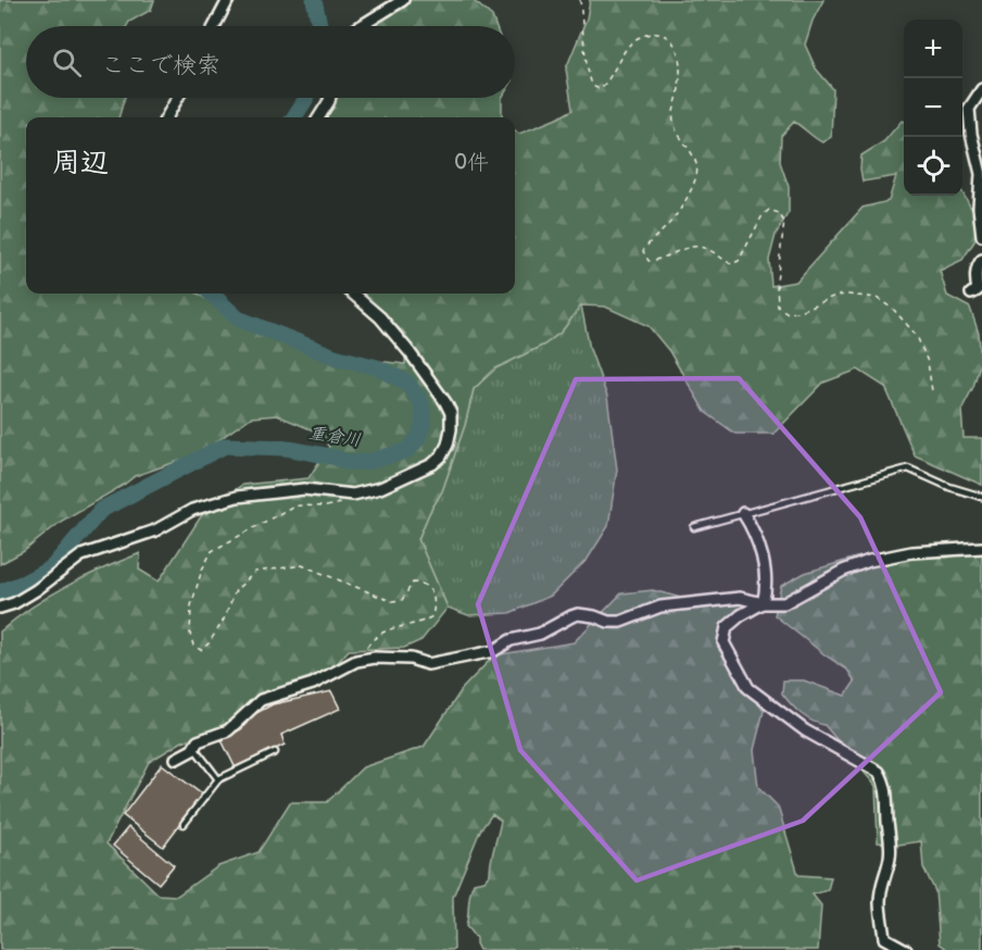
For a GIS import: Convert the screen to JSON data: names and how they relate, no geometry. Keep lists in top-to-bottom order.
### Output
{
  "water": ["重倉川"],
  "page": {
    "map_buttons": ["+", "−"],
    "search": "ここで検索",
    "heading": ["周辺", "0件"]
  }
}
